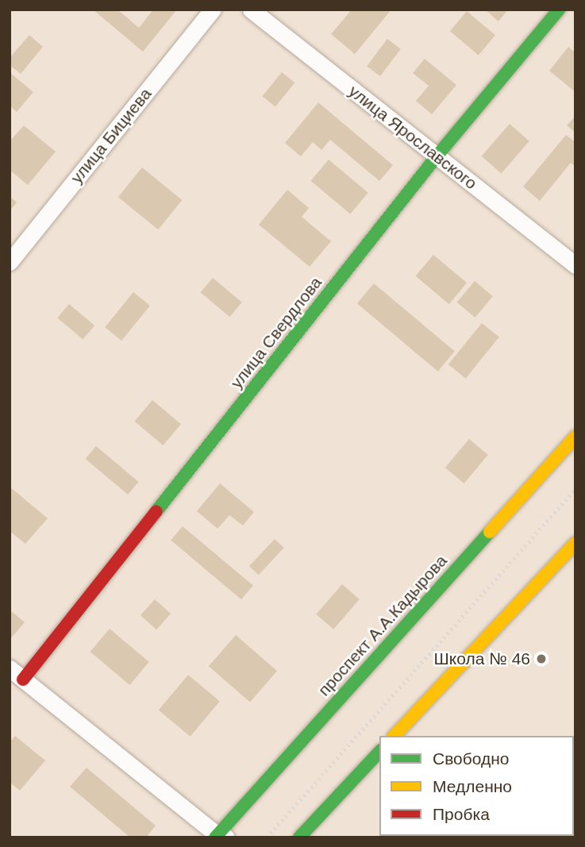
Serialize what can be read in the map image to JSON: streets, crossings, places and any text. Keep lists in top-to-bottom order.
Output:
{
  "streets": {
    "street": [
      "улица Бициева",
      "улица Ярославского",
      "улица Свердлова",
      "проспект А.А.Кадырова"
    ]
  },
  "crossings": [
    ["улица Ярославского", "улица Свердлова"]
  ],
  "places": ["Школа № 46"],
  "legend": ["Свободно", "Медленно", "Пробка"]
}
